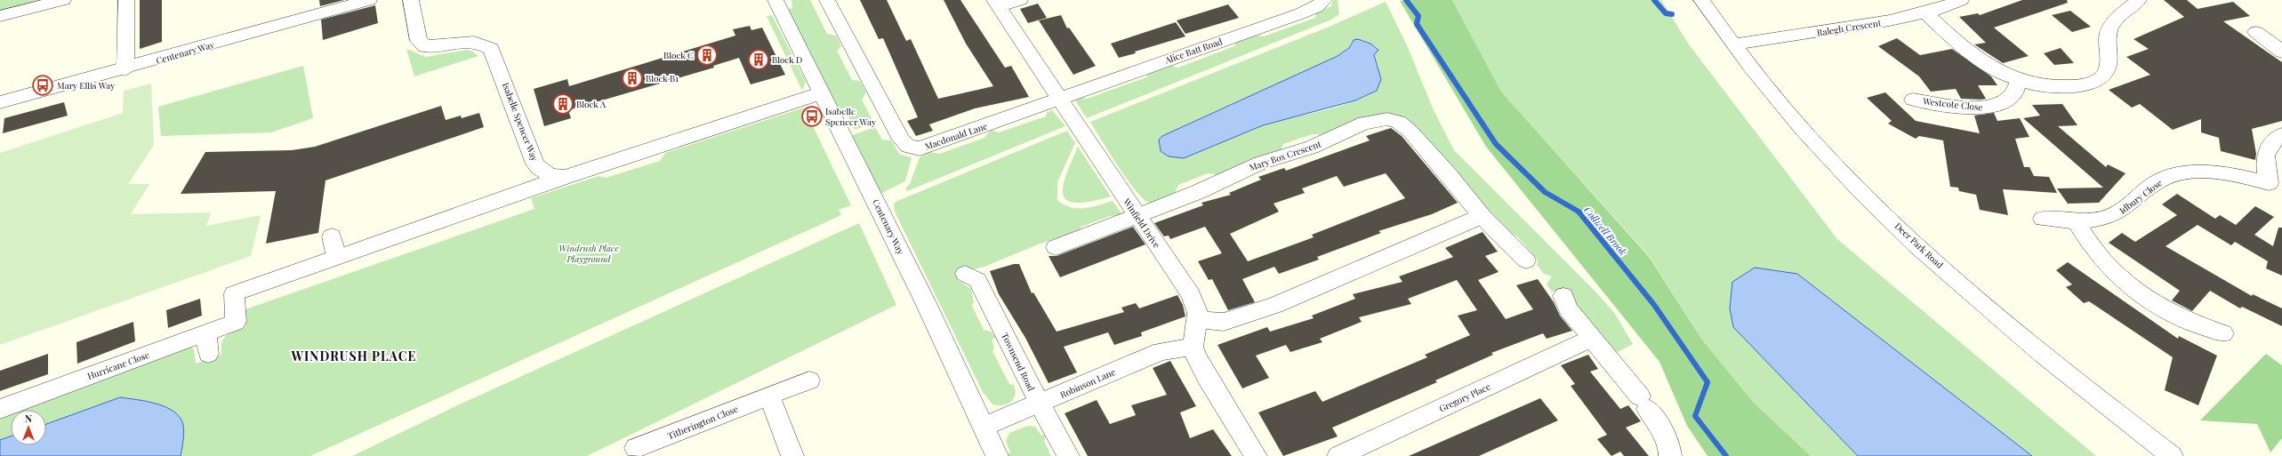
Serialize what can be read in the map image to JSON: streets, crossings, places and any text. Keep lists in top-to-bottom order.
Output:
{
  "streets": {
    "street": [
      "Ralegh Crescent",
      "Alice Batt Road",
      "Centenary Way",
      "Westcote Close",
      "Isabelle Spencer Way",
      "Macdonald Lane",
      "Mary Box Crescent",
      "Idbury Close",
      "Winfield Drive",
      "Deer Park Road",
      "Townsend Road",
      "Hurricane Close",
      "Robinson Lane",
      "Gregory Place",
      "Titherington Close"
    ]
  },
  "crossings": [
    ["Ralegh Crescent", "Deer Park Road"],
    ["Alice Batt Road", "Macdonald Lane"],
    ["Alice Batt Road", "Winfield Drive"],
    ["Centenary Way", "Isabelle Spencer Way"],
    ["Centenary Way", "Robinson Lane"],
    ["Macdonald Lane", "Winfield Drive"],
    ["Mary Box Crescent", "Winfield Drive"],
    ["Winfield Drive", "Robinson Lane"],
    ["Townsend Road", "Robinson Lane"]
  ],
  "districts": ["WINDRUSH PLACE"],
  "water": ["Collwell Brook"],
  "parks": ["Windrush Place Playground"],
  "places": {
    "building": [
      "Block C",
      "Block D",
      "Block B1",
      "Block A"
    ],
    "bus stop": ["Mary Ellis Way", "Isabelle Spencer Way"]
  },
  "north": "top"
}
